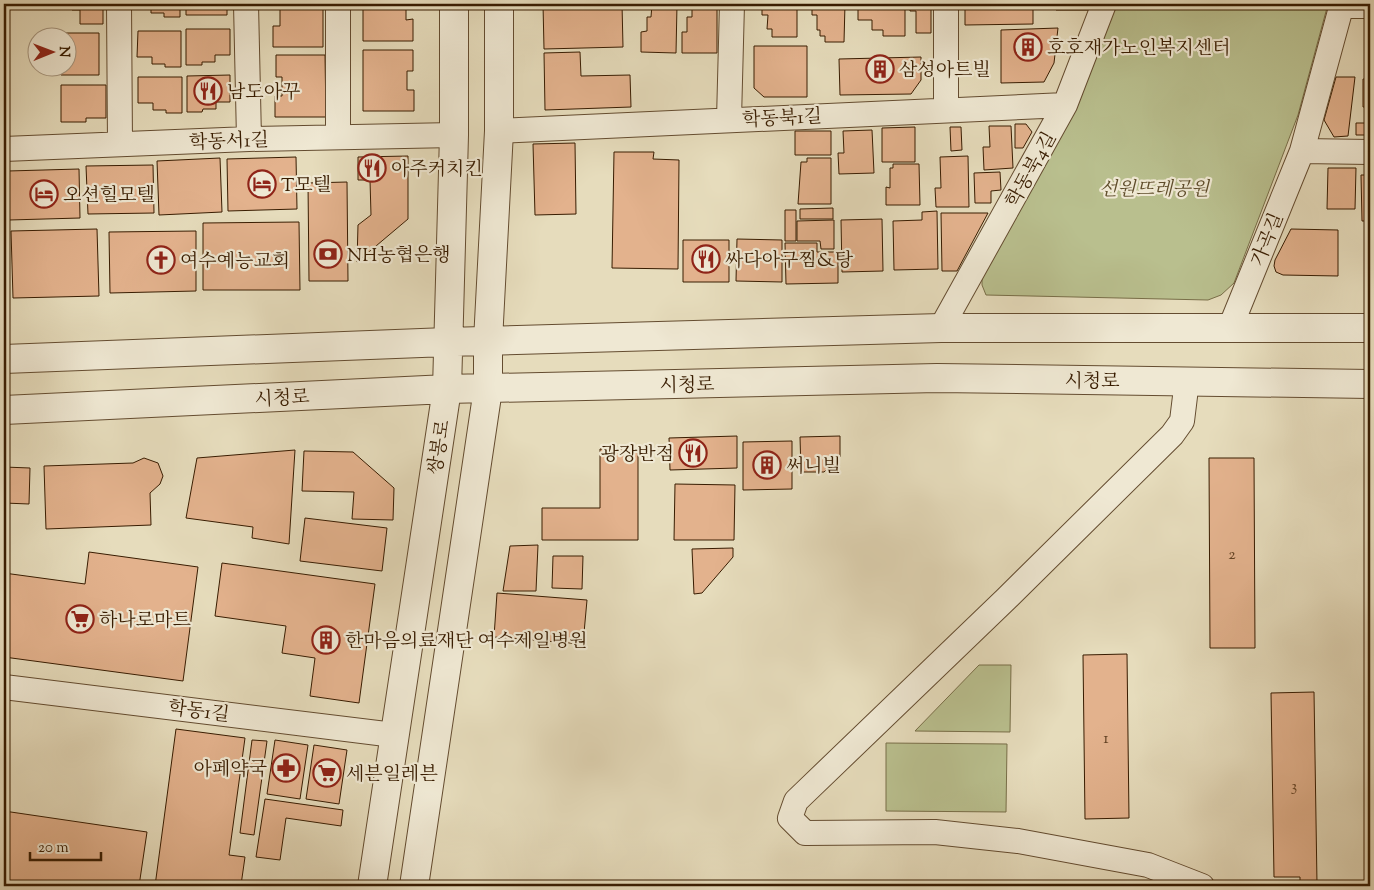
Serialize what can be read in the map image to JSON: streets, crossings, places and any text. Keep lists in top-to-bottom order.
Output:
{
  "streets": {
    "street": [
      "학동북1길",
      "학동서1길",
      "학동북4길",
      "가곡길",
      "시청로",
      "쌍봉로",
      "학동1길"
    ]
  },
  "crossings": [
    ["학동북1길", "학동북4길"],
    ["학동서1길", "쌍봉로"],
    ["시청로", "쌍봉로"],
    ["쌍봉로", "학동1길"]
  ],
  "parks": ["선원뜨레공원"],
  "places": {
    "building": [
      "호호재가노인복지센터",
      "삼성아트빌",
      "써니빌",
      "한마음의료재단 여수제일병원"
    ],
    "restaurant": [
      "남도아꾸",
      "아주커치킨",
      "싸다아구찜&탕",
      "광장반점"
    ],
    "hotel": ["T모텔", "오션힐모텔"],
    "bank": ["NH농협은행"],
    "church": ["여수예능교회"],
    "supermarket": ["하나로마트", "세븐일레븐"],
    "pharmacy": ["아페약국"]
  },
  "house_numbers": ["2", "1", "3"],
  "scale_bar": "20 m",
  "north": "right"
}
